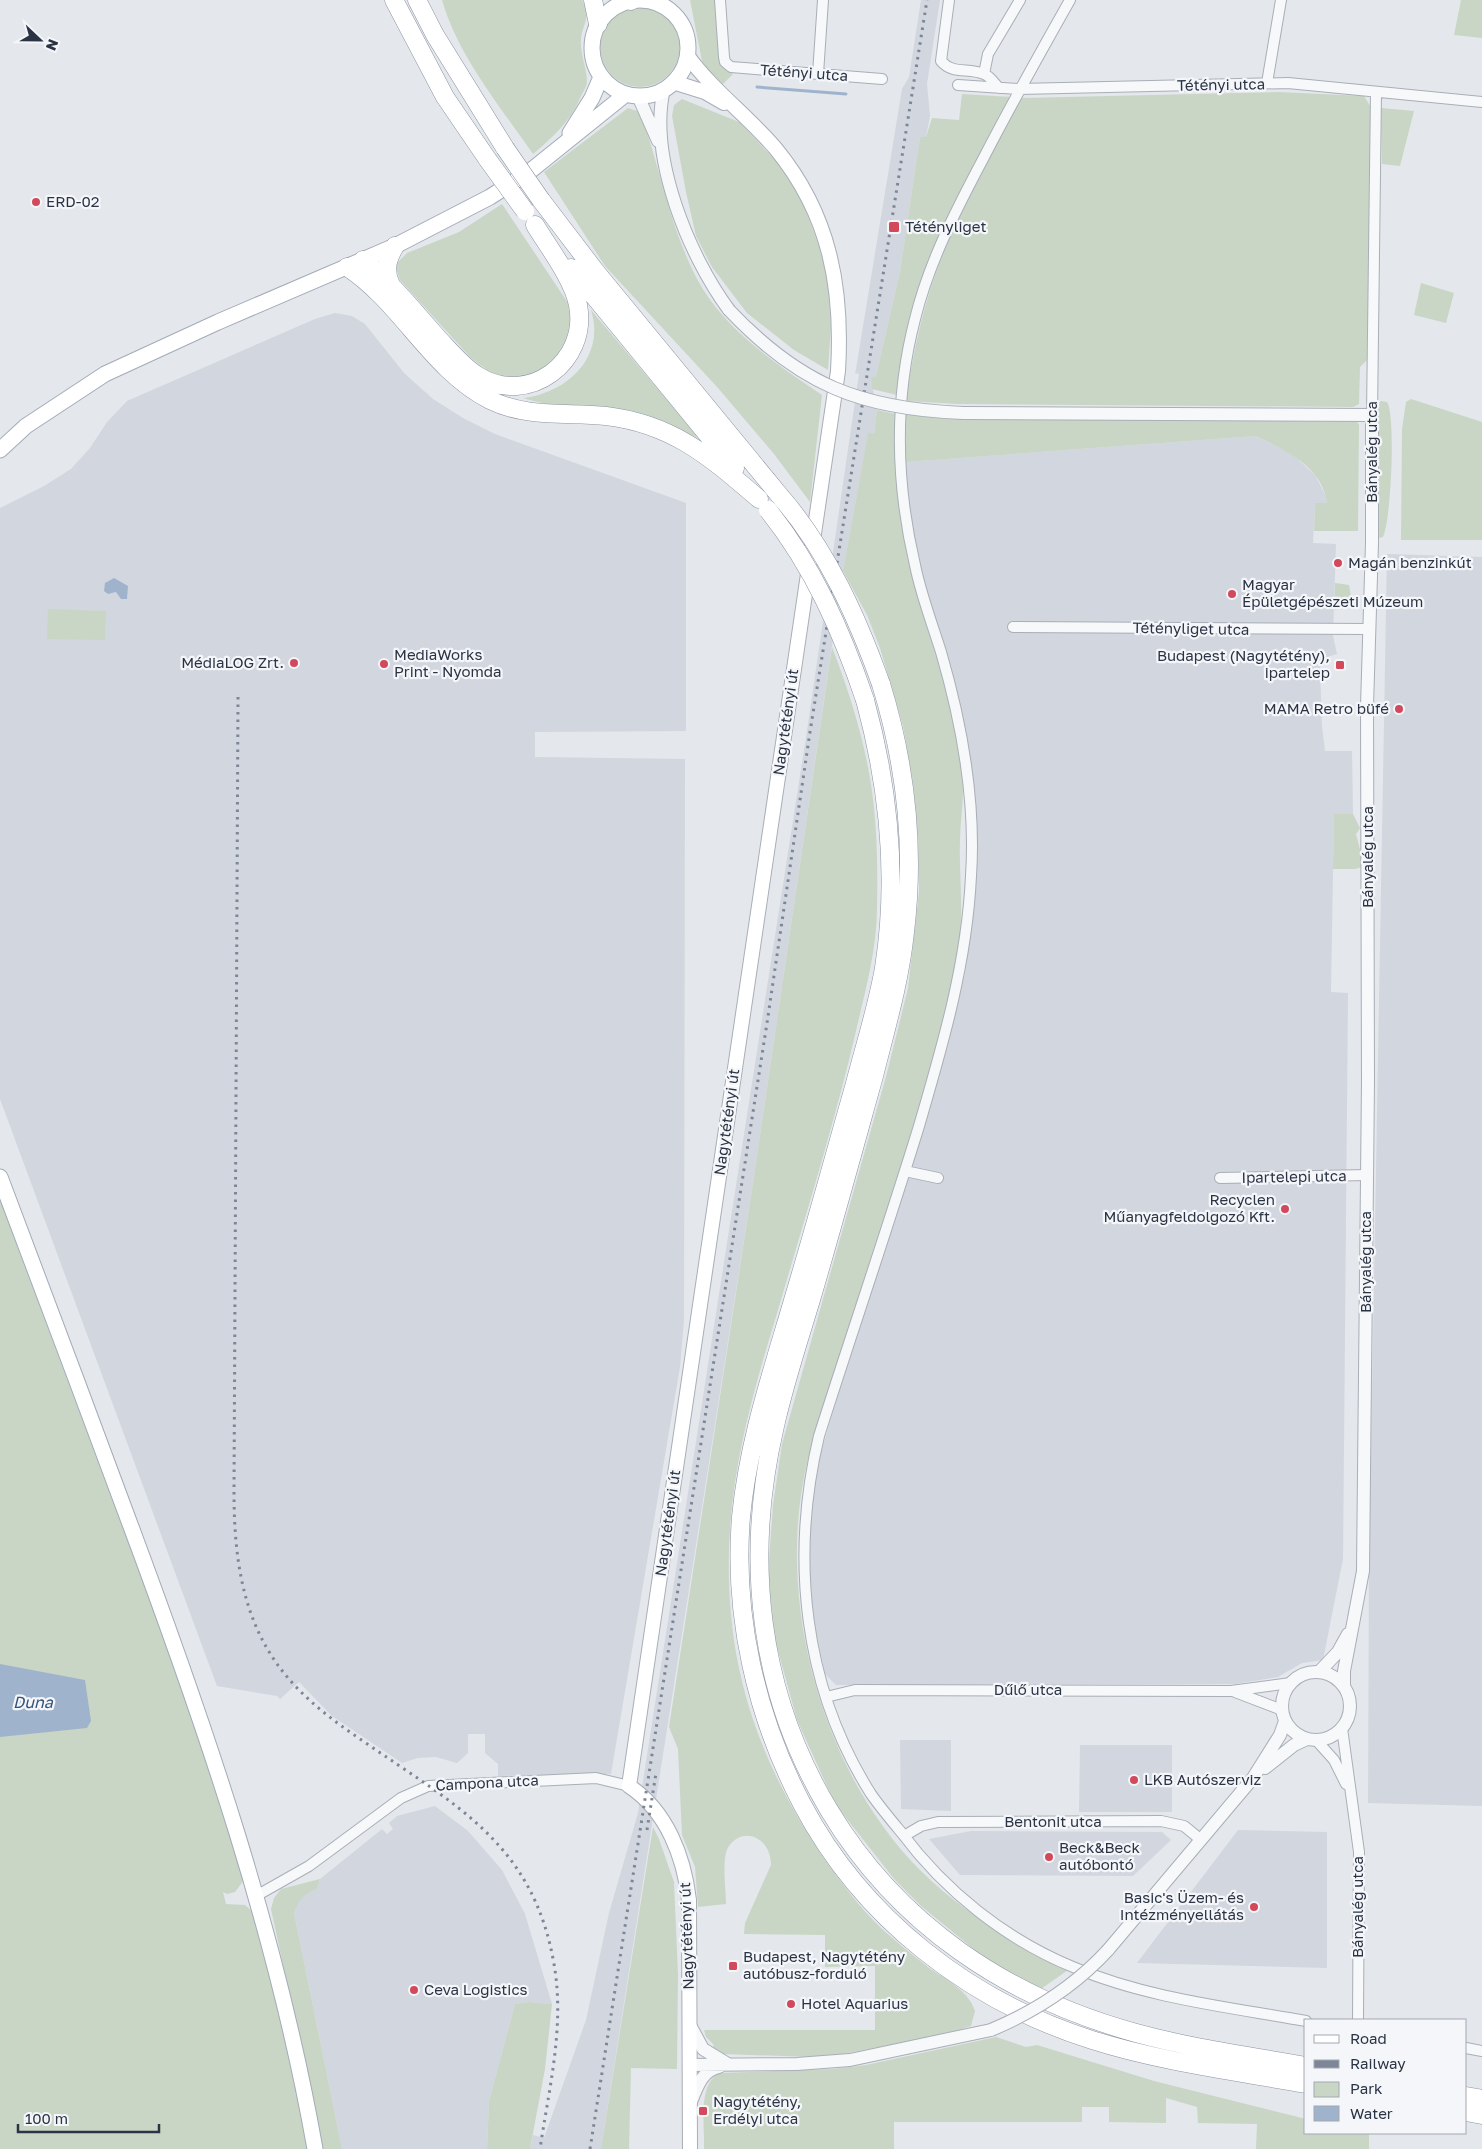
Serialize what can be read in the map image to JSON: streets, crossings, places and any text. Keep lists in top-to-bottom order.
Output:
{
  "streets": {
    "main road": ["Nagytétényi út"],
    "street": [
      "Tétényi utca",
      "Bányalég utca",
      "Tétényliget utca",
      "Ipartelepi utca",
      "Dűlő utca",
      "Campona utca",
      "Bentonit utca"
    ]
  },
  "crossings": [
    ["Tétényi utca", "Bányalég utca"],
    ["Bányalég utca", "Tétényliget utca"],
    ["Bányalég utca", "Ipartelepi utca"],
    ["Bányalég utca", "Dűlő utca"],
    ["Nagytétényi út", "Campona utca"]
  ],
  "water": ["Duna"],
  "places": {
    "other": [
      "ERD-02",
      "Magán benzinkút",
      "Magyar Épületgépészeti Múzeum",
      "MédiaLOG Zrt.",
      "MediaWorks Print - Nyomda",
      "MAMA Retro büfé",
      "Recyclen Műanyagfeldolgozó Kft.",
      "LKB Autószerviz",
      "Beck&Beck autóbontó",
      "Basic's Üzem- és Intézményellátás",
      "Ceva Logistics",
      "Hotel Aquarius"
    ],
    "transit": [
      "Tétényliget",
      "Budapest (Nagytétény), ipartelep",
      "Budapest, Nagytétény autóbusz-forduló",
      "Nagytétény, Erdélyi utca"
    ]
  },
  "legend": [
    "Road",
    "Railway",
    "Park",
    "Water"
  ],
  "scale_bar": "100 m",
  "north": "right"
}
